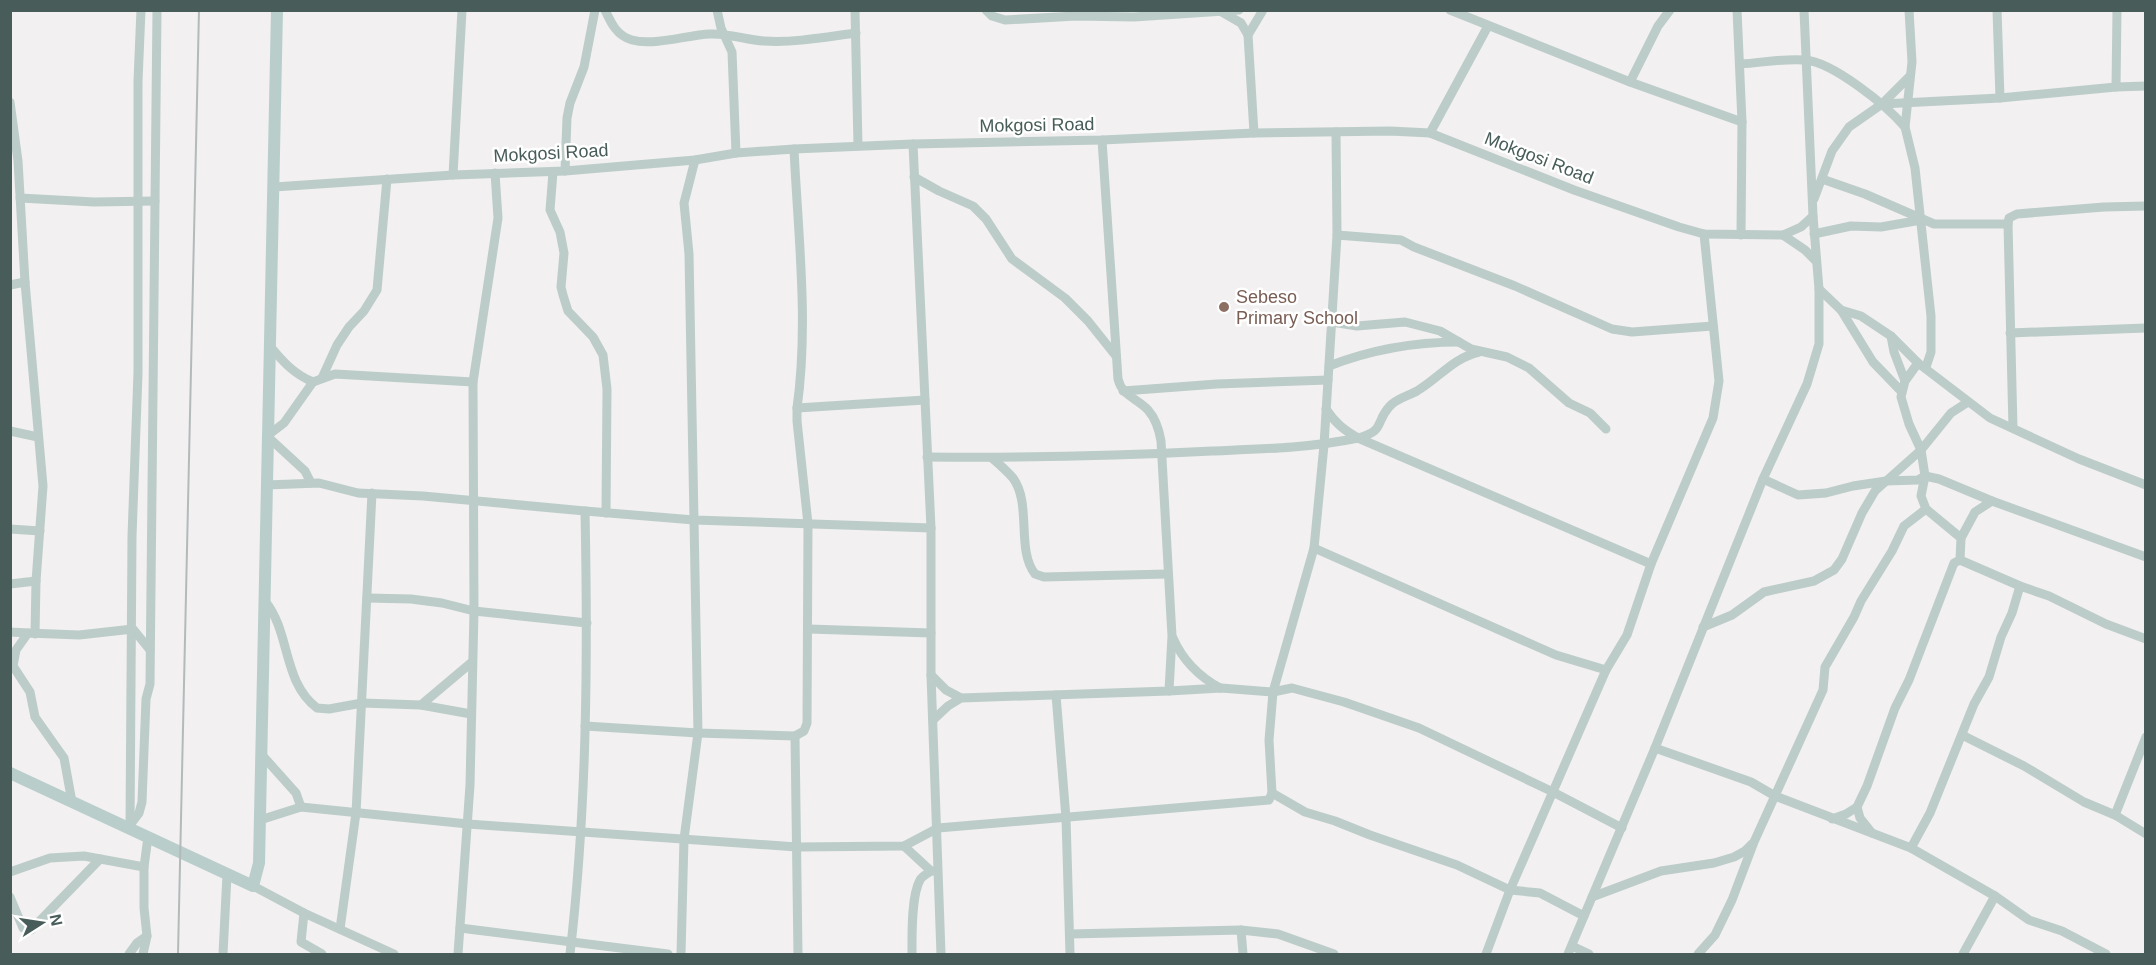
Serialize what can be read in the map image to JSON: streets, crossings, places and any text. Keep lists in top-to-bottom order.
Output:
{
  "streets": {
    "street": ["Mokgosi Road"]
  },
  "places": ["Sebeso Primary School"],
  "north": "right"
}
